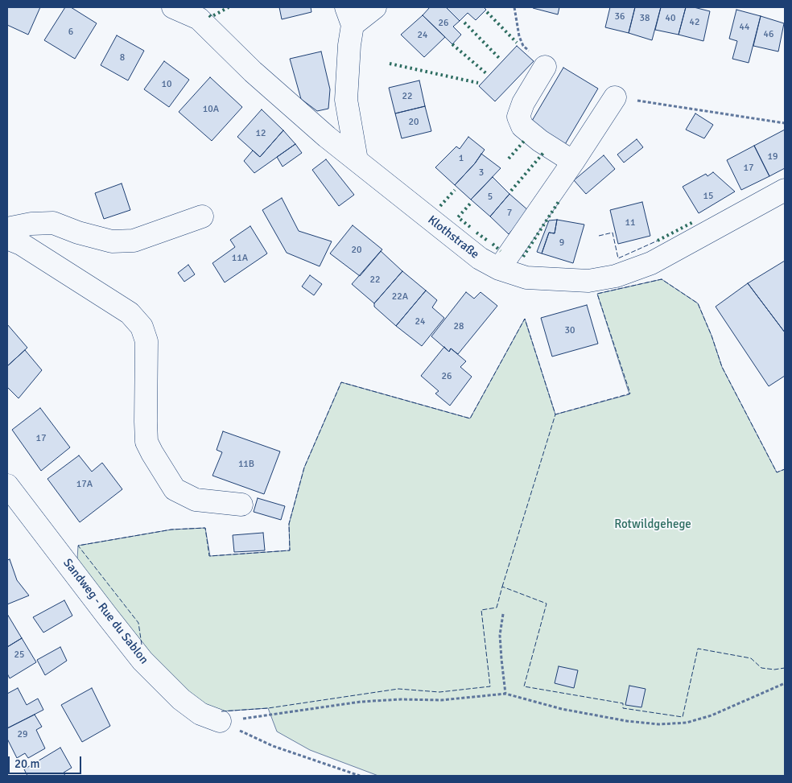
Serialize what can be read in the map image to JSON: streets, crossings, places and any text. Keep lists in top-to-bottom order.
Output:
{
  "streets": {
    "street": ["Klothstraße", "Sandweg - Rue du Sablon"]
  },
  "parks": ["Rotwildgehege"],
  "house_numbers": [
    "36",
    "38",
    "40",
    "42",
    "26",
    "44",
    "6",
    "46",
    "24",
    "8",
    "10",
    "22",
    "10A",
    "20",
    "12",
    "19",
    "1",
    "17",
    "3",
    "15",
    "5",
    "7",
    "11",
    "9",
    "20",
    "11A",
    "22",
    "22A",
    "24",
    "28",
    "30",
    "26",
    "17",
    "11B",
    "17A",
    "25",
    "29"
  ],
  "scale_bar": "20 m"
}
